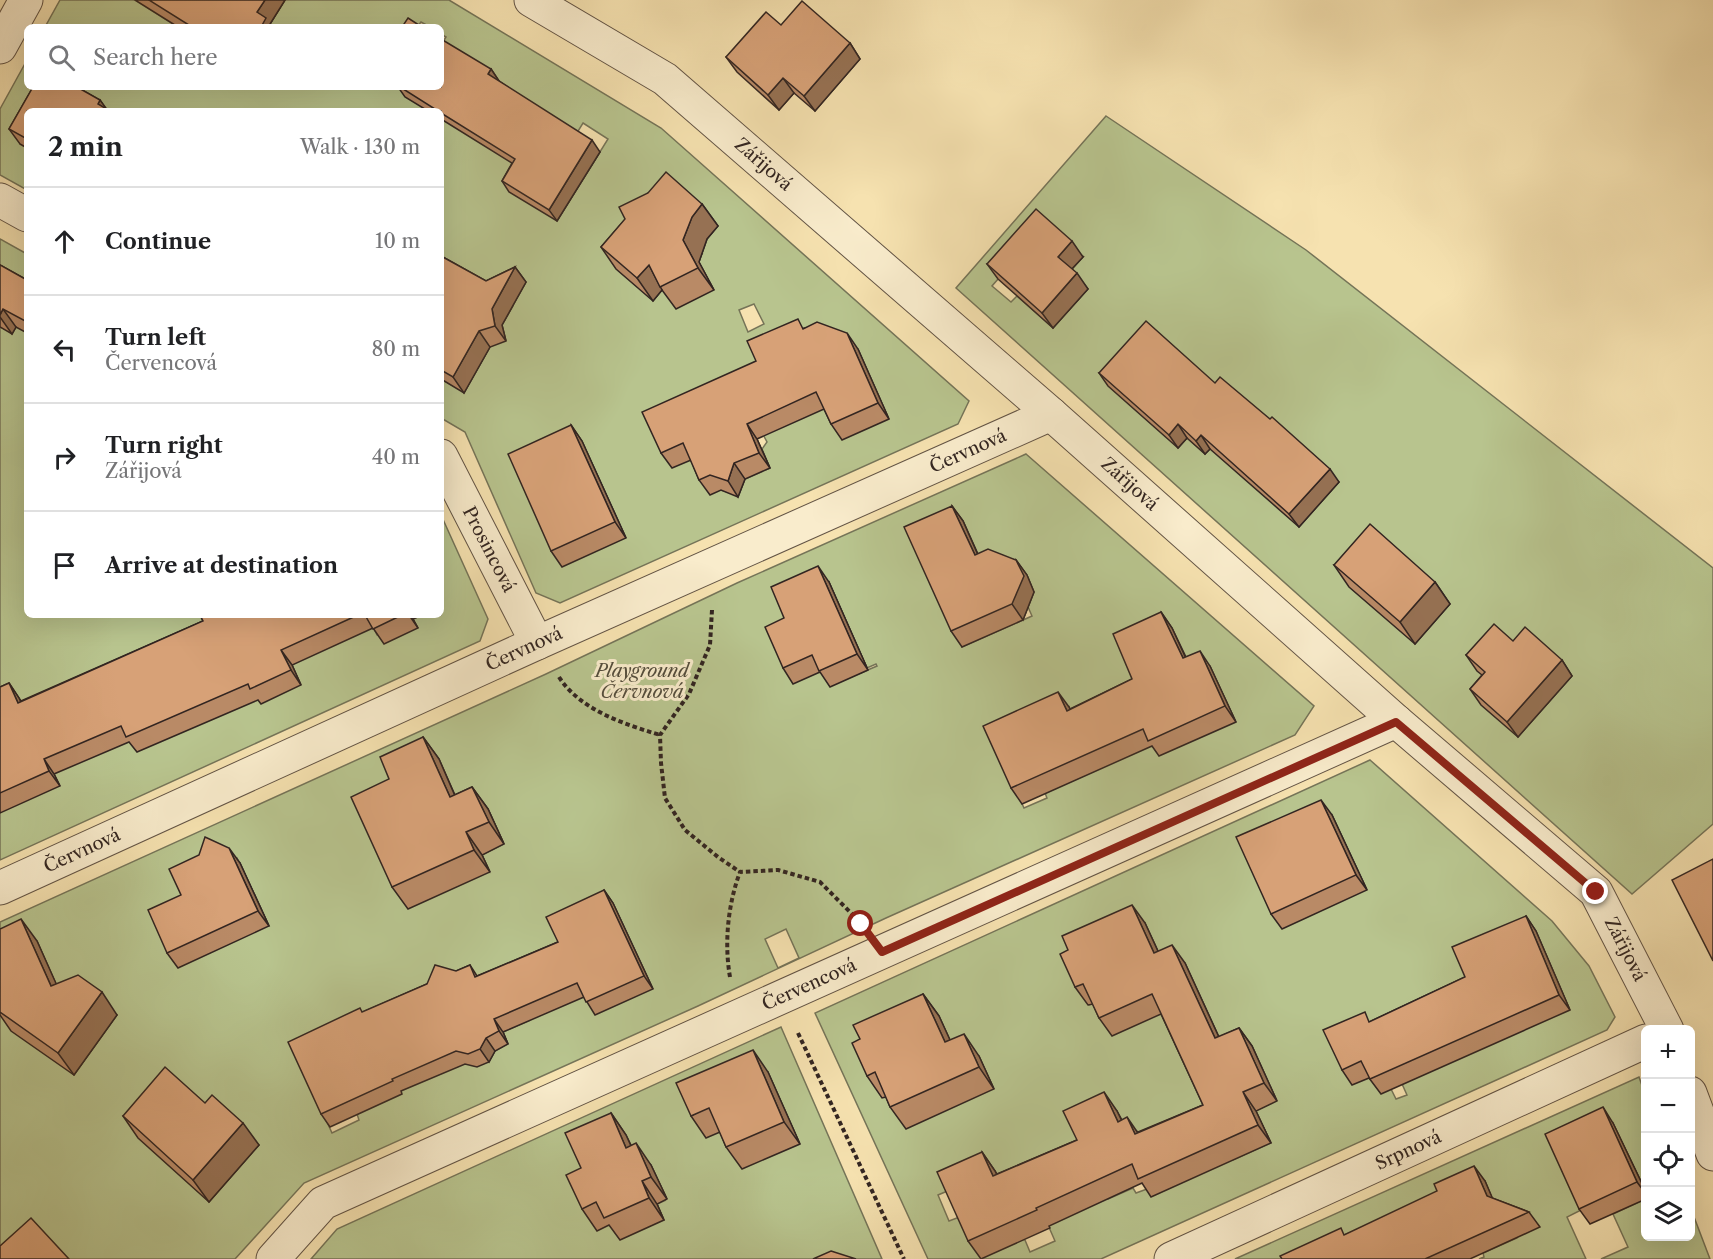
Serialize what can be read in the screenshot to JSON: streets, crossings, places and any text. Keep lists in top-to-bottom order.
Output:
{
  "streets": {
    "street": [
      "Zářijová",
      "Červnová",
      "Prosincová",
      "Červencová",
      "Srpnová"
    ]
  },
  "crossings": [
    ["Zářijová", "Červnová"],
    ["Zářijová", "Červencová"],
    ["Červnová", "Prosincová"]
  ],
  "parks": ["Playground Červnová"],
  "page": {
    "search": "Search here",
    "heading": ["2 min", "Walk · 130 m"],
    "list": [
      ["Continue", "10 m"],
      ["Turn left", "Červencová", "80 m"],
      ["Turn right", "Zářijová", "40 m"],
      "Arrive at destination"
    ],
    "map_buttons": ["+", "−"]
  }
}
